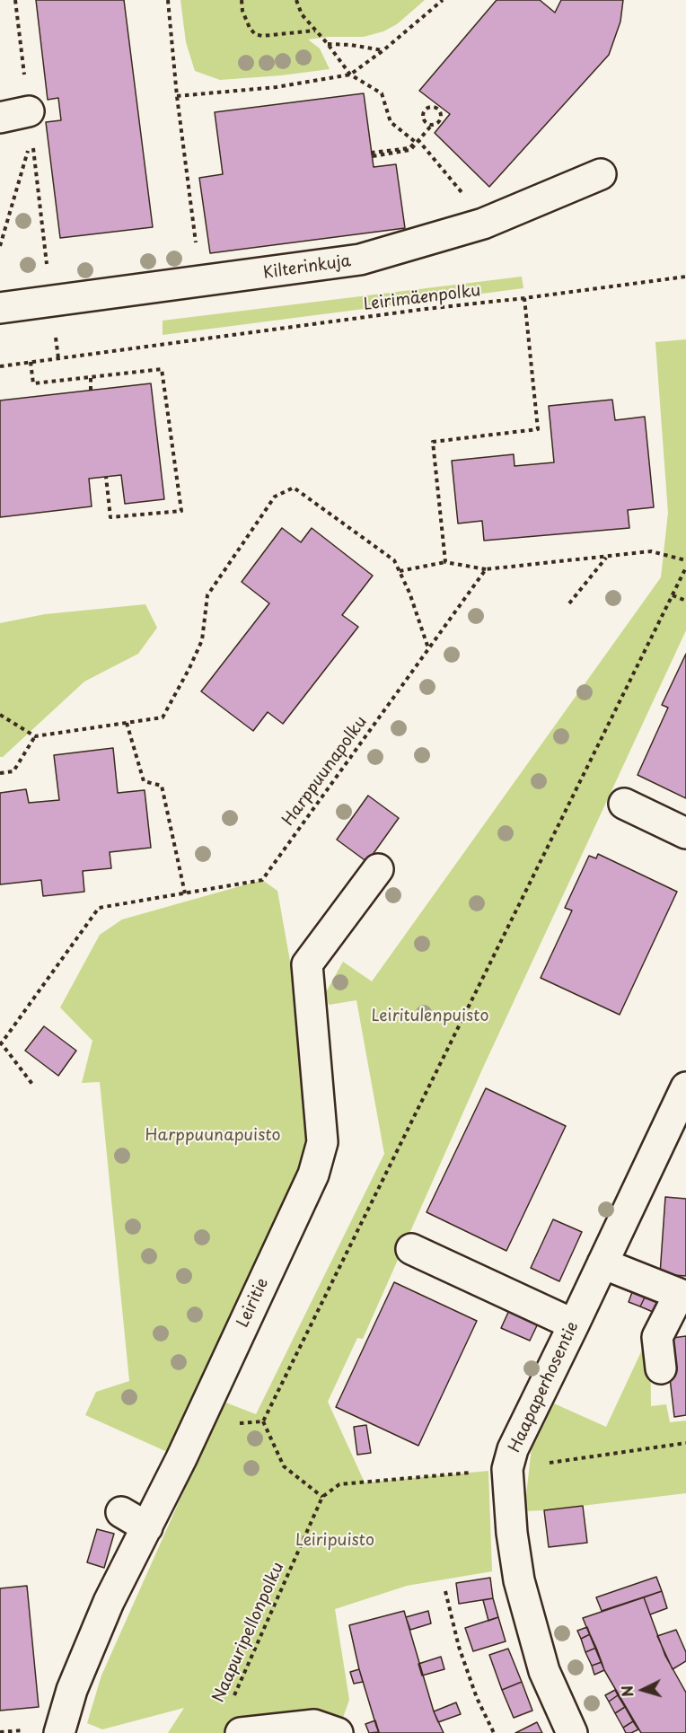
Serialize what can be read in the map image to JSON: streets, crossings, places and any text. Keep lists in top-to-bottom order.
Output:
{
  "streets": {
    "street": ["Kilterinkuja", "Leiritie", "Haapaperhosentie"],
    "path": ["Leirimäenpolku", "Harppuunapolku", "Naapuripellonpolku"]
  },
  "parks": ["Leiritulenpuisto", "Harppuunapuisto", "Leiripuisto"],
  "north": "left"
}
